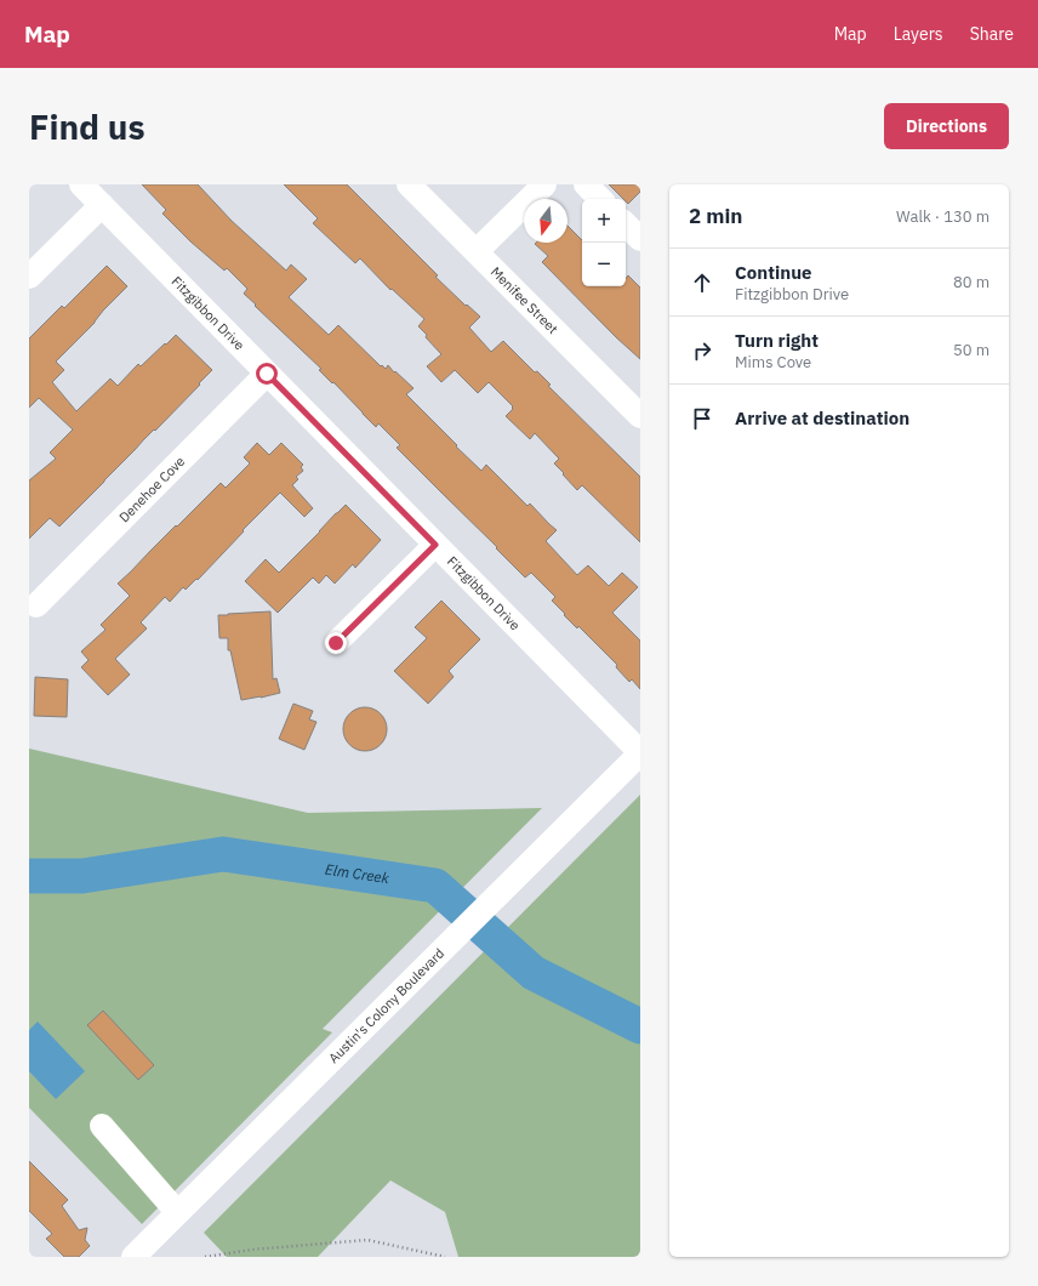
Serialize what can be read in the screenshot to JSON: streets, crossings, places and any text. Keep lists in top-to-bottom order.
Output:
{
  "streets": {
    "street": [
      "Menifee Street",
      "Fitzgibbon Drive",
      "Denehoe Cove",
      "Austin's Colony Boulevard"
    ]
  },
  "crossings": [
    ["Fitzgibbon Drive", "Denehoe Cove"],
    ["Fitzgibbon Drive", "Austin's Colony Boulevard"]
  ],
  "water": ["Elm Creek"],
  "north": "bottom",
  "page": {
    "header": "Map",
    "nav": ["Map", "Layers", "Share"],
    "buttons": "Directions",
    "title": "Find us",
    "heading": ["2 min", "Walk · 130 m"],
    "map_buttons": ["+", "−"],
    "list": [
      ["Continue", "Fitzgibbon Drive", "80 m"],
      ["Turn right", "Mims Cove", "50 m"],
      "Arrive at destination"
    ]
  }
}
